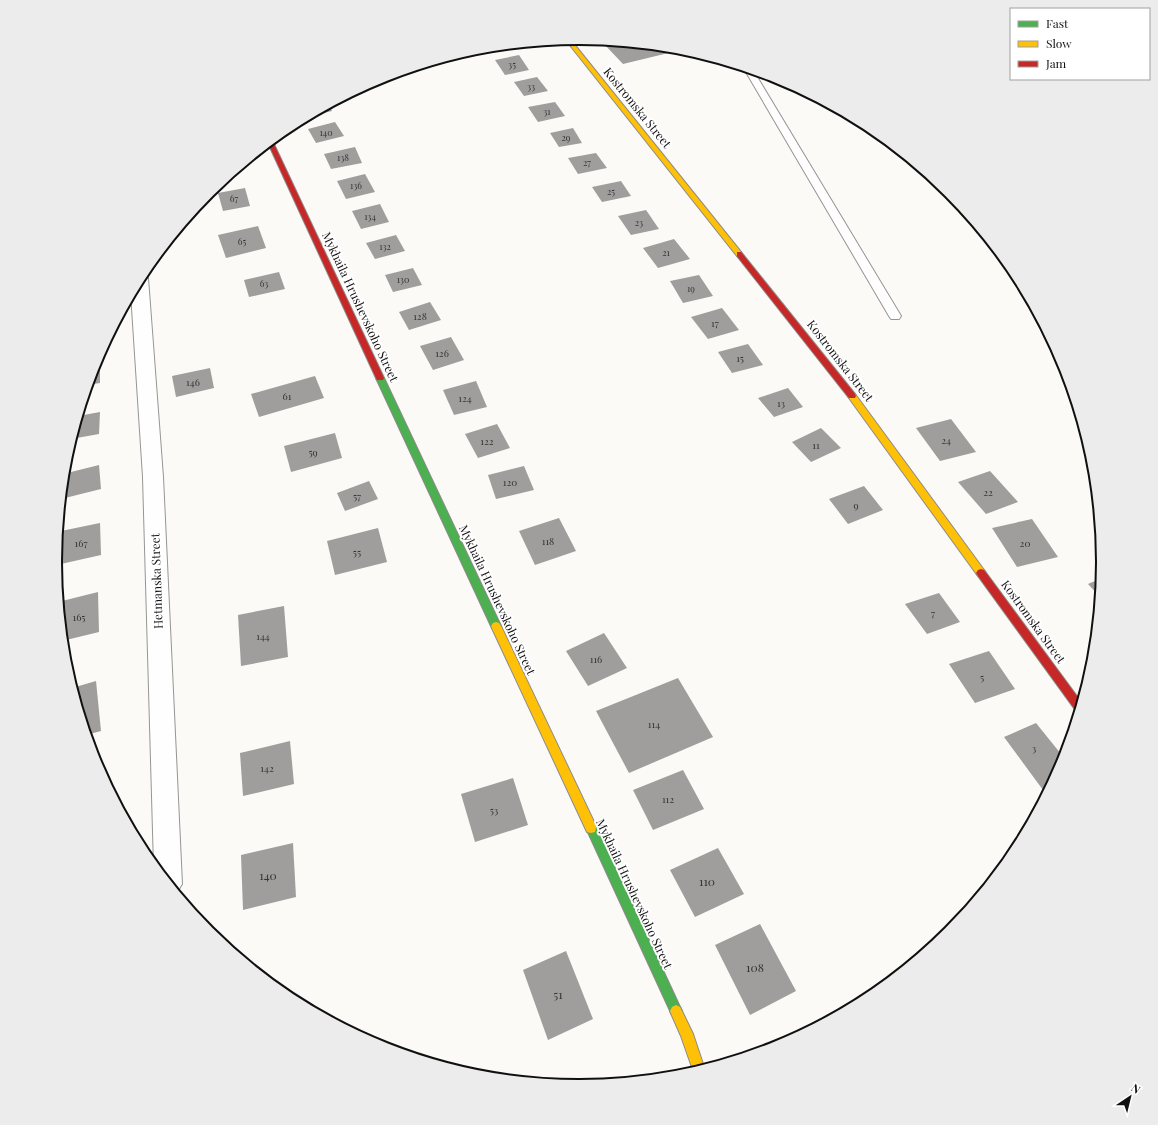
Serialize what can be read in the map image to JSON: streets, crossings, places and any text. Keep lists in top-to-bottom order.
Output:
{
  "streets": {
    "street": ["Kostromska Street", "Mykhaila Hrushevskoho Street", "Hetmanska Street"]
  },
  "house_numbers": [
    "35",
    "33",
    "31",
    "140",
    "29",
    "138",
    "27",
    "136",
    "25",
    "67",
    "134",
    "23",
    "65",
    "132",
    "21",
    "130",
    "63",
    "19",
    "128",
    "17",
    "126",
    "15",
    "146",
    "61",
    "124",
    "13",
    "24",
    "122",
    "11",
    "59",
    "120",
    "22",
    "57",
    "9",
    "118",
    "167",
    "20",
    "55",
    "7",
    "165",
    "144",
    "116",
    "5",
    "114",
    "3",
    "142",
    "112",
    "53",
    "140",
    "110",
    "108",
    "51"
  ],
  "legend": ["Fast", "Slow", "Jam"],
  "north": "top right"
}
